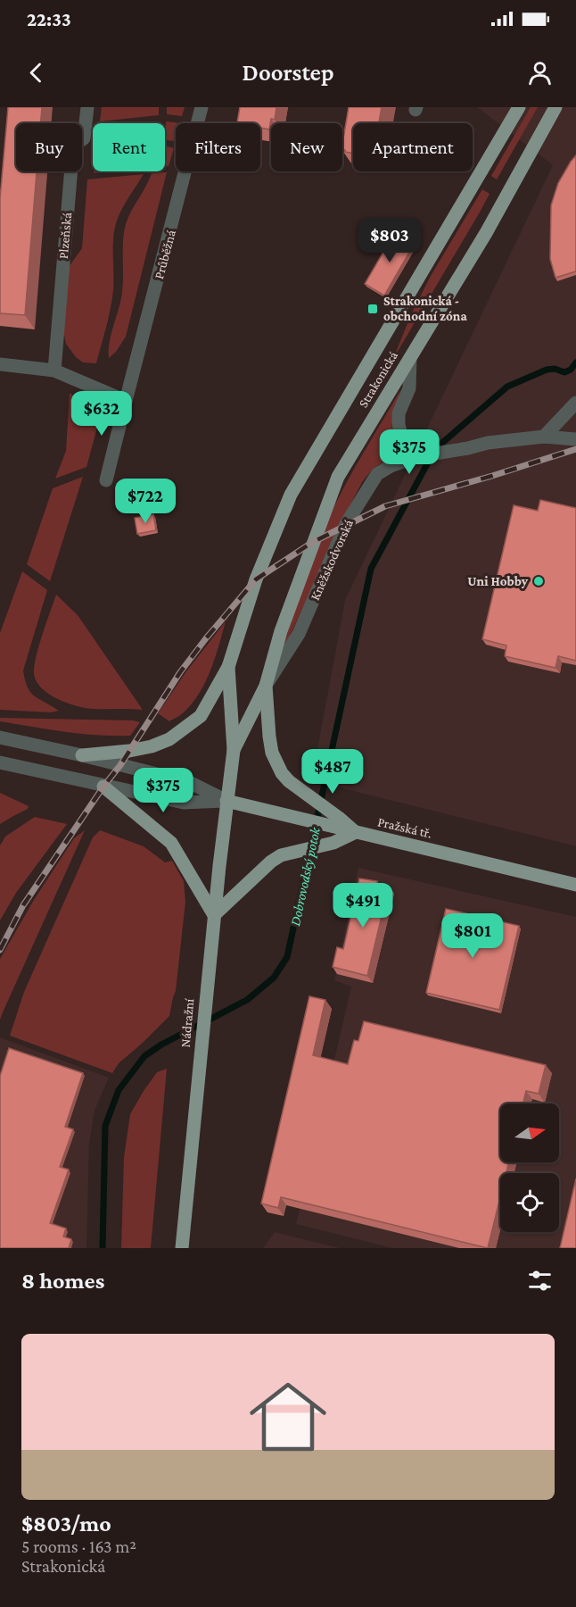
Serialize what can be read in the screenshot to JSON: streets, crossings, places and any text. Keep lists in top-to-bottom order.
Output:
{
  "streets": {
    "main road": ["Strakonická", "Pražská tř.", "Nádražní"],
    "street": ["Plzeňská", "Průběžná", "Kněžskodvorská"]
  },
  "crossings": [
    ["Strakonická", "Kněžskodvorská"],
    ["Pražská tř.", "Nádražní"]
  ],
  "water": ["Dobrovodský potok"],
  "places": {
    "transit": ["Strakonická - obchodní zóna"],
    "other": ["Uni Hobby"]
  },
  "north": "right",
  "page": {
    "status": "22:33",
    "header": "Doorstep",
    "chip": [
      "Buy",
      "Rent",
      "Filters",
      "New",
      "Apartment"
    ],
    "price": [
      "$803",
      "$632",
      "$375",
      "$722",
      "$487",
      "$375",
      "$491",
      "$801"
    ],
    "heading": "8 homes",
    "list": [
      {
        "name": "$803/mo",
        "note": "5 rooms · 163 m² · Strakonická"
      }
    ]
  }
}
